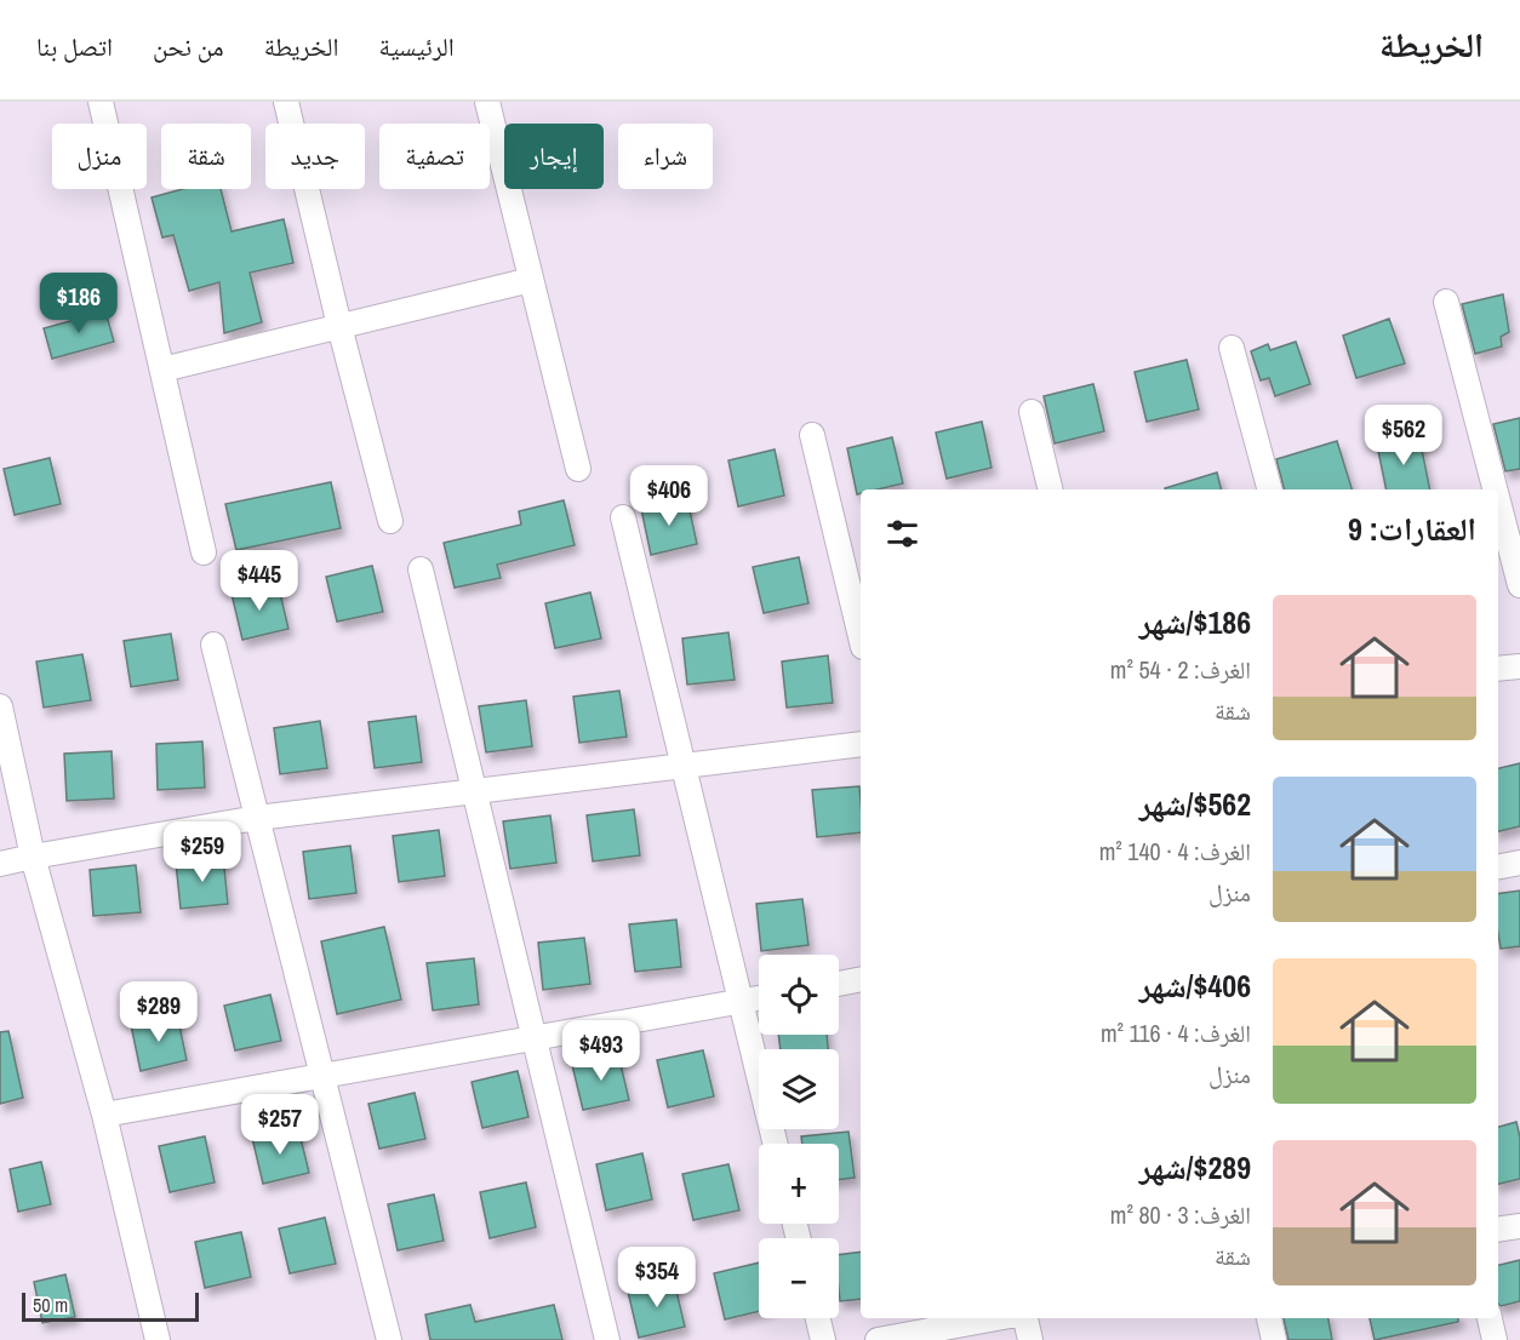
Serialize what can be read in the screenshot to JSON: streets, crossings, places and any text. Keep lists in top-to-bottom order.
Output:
{
  "scale_bar": "50 m",
  "page": {
    "header": "الخريطة",
    "nav": [
      "الرئيسية",
      "الخريطة",
      "من نحن",
      "اتصل بنا"
    ],
    "chip": [
      "شراء",
      "إيجار",
      "تصفية",
      "جديد",
      "شقة",
      "منزل"
    ],
    "price": [
      "$186",
      "$562",
      "$406",
      "$445",
      "$259",
      "$289",
      "$493",
      "$257",
      "$354"
    ],
    "heading": "العقارات: 9",
    "list": [
      {
        "name": "$186/شهر",
        "note": "الغرف: 2 · 54 m² · شقة"
      },
      {
        "name": "$562/شهر",
        "note": "الغرف: 4 · 140 m² · منزل"
      },
      {
        "name": "$406/شهر",
        "note": "الغرف: 4 · 116 m² · منزل"
      },
      {
        "name": "$289/شهر",
        "note": "الغرف: 3 · 80 m² · شقة"
      }
    ],
    "map_buttons": ["+", "−"],
    "scale": "50 m"
  }
}
